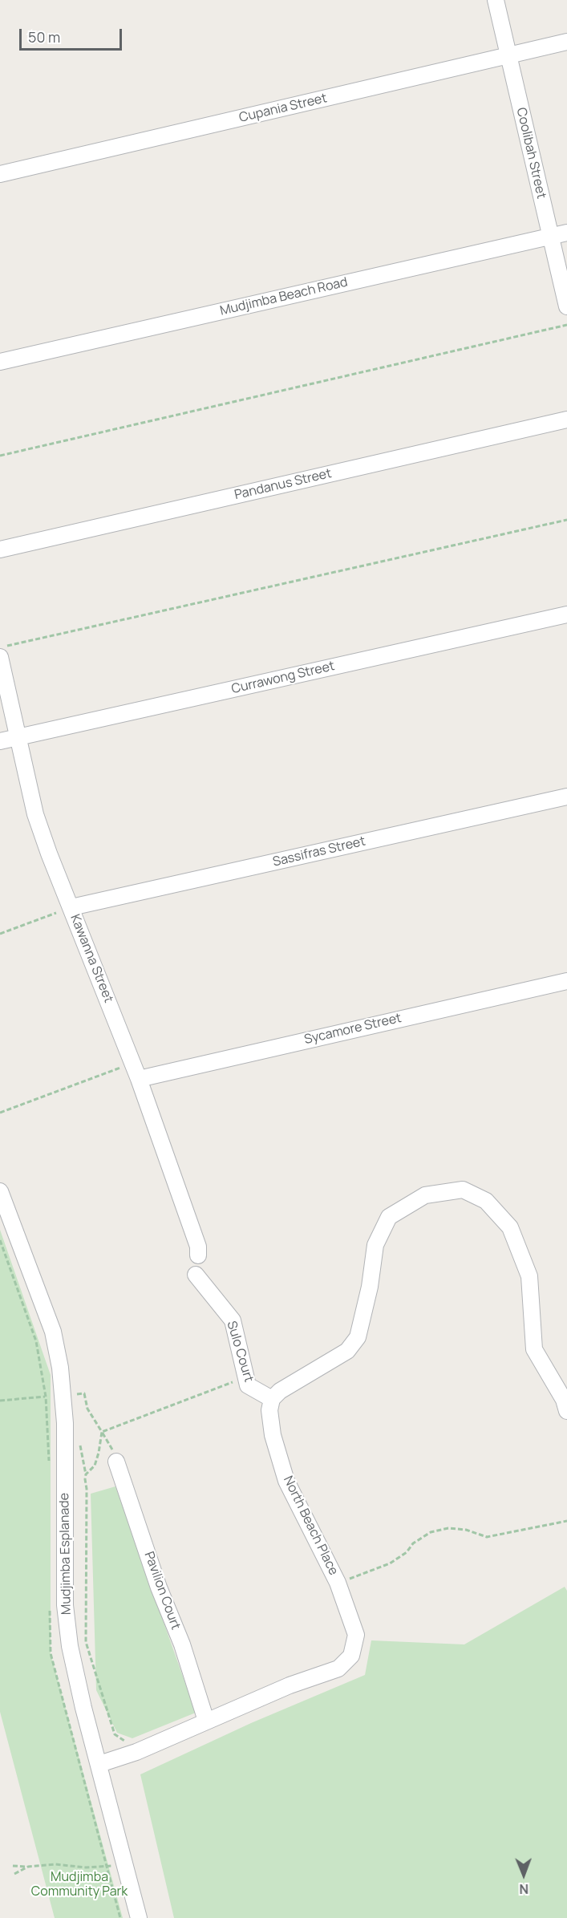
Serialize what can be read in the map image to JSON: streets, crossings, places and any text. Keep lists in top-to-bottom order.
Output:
{
  "streets": {
    "street": [
      "Cupania Street",
      "Coolibah Street",
      "Mudjimba Beach Road",
      "Pandanus Street",
      "Currawong Street",
      "Sassifras Street",
      "Kawanna Street",
      "Sycamore Street",
      "Sulo Court",
      "North Beach Place",
      "Mudjimba Esplanade",
      "Pavilion Court"
    ]
  },
  "crossings": [
    ["Cupania Street", "Coolibah Street"],
    ["Coolibah Street", "Mudjimba Beach Road"],
    ["Currawong Street", "Kawanna Street"],
    ["Sassifras Street", "Kawanna Street"],
    ["Kawanna Street", "Sycamore Street"],
    ["Sulo Court", "North Beach Place"],
    ["North Beach Place", "Mudjimba Esplanade"],
    ["North Beach Place", "Pavilion Court"]
  ],
  "parks": ["Mudjimba Community Park"],
  "scale_bar": "50 m",
  "north": "bottom"
}
